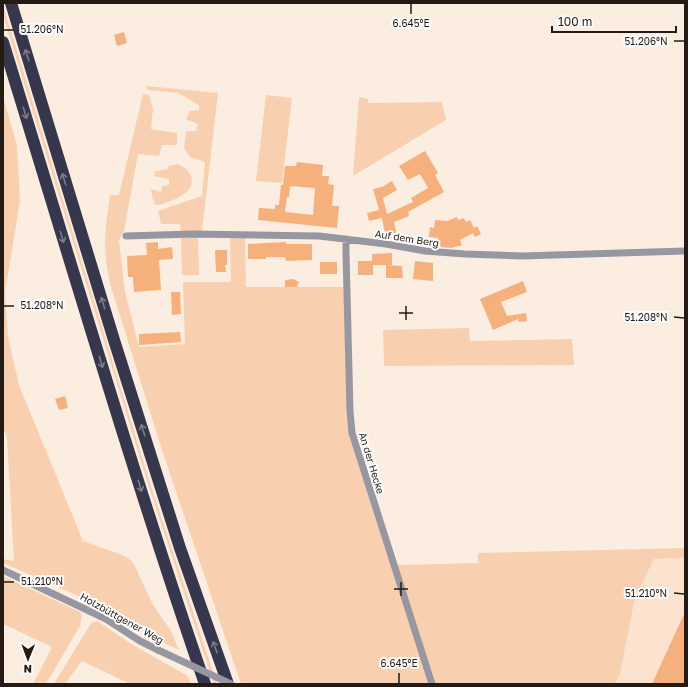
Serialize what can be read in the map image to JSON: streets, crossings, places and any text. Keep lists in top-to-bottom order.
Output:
{
  "streets": {
    "street": ["Auf dem Berg", "An der Hecke", "Holzbüttgener Weg"]
  },
  "crossings": [
    ["Auf dem Berg", "An der Hecke"]
  ],
  "scale_bar": "100 m",
  "north": "bottom",
  "coordinates": [
    "6.645°E",
    "51.206°N",
    "51.208°N",
    "51.210°N"
  ]
}
